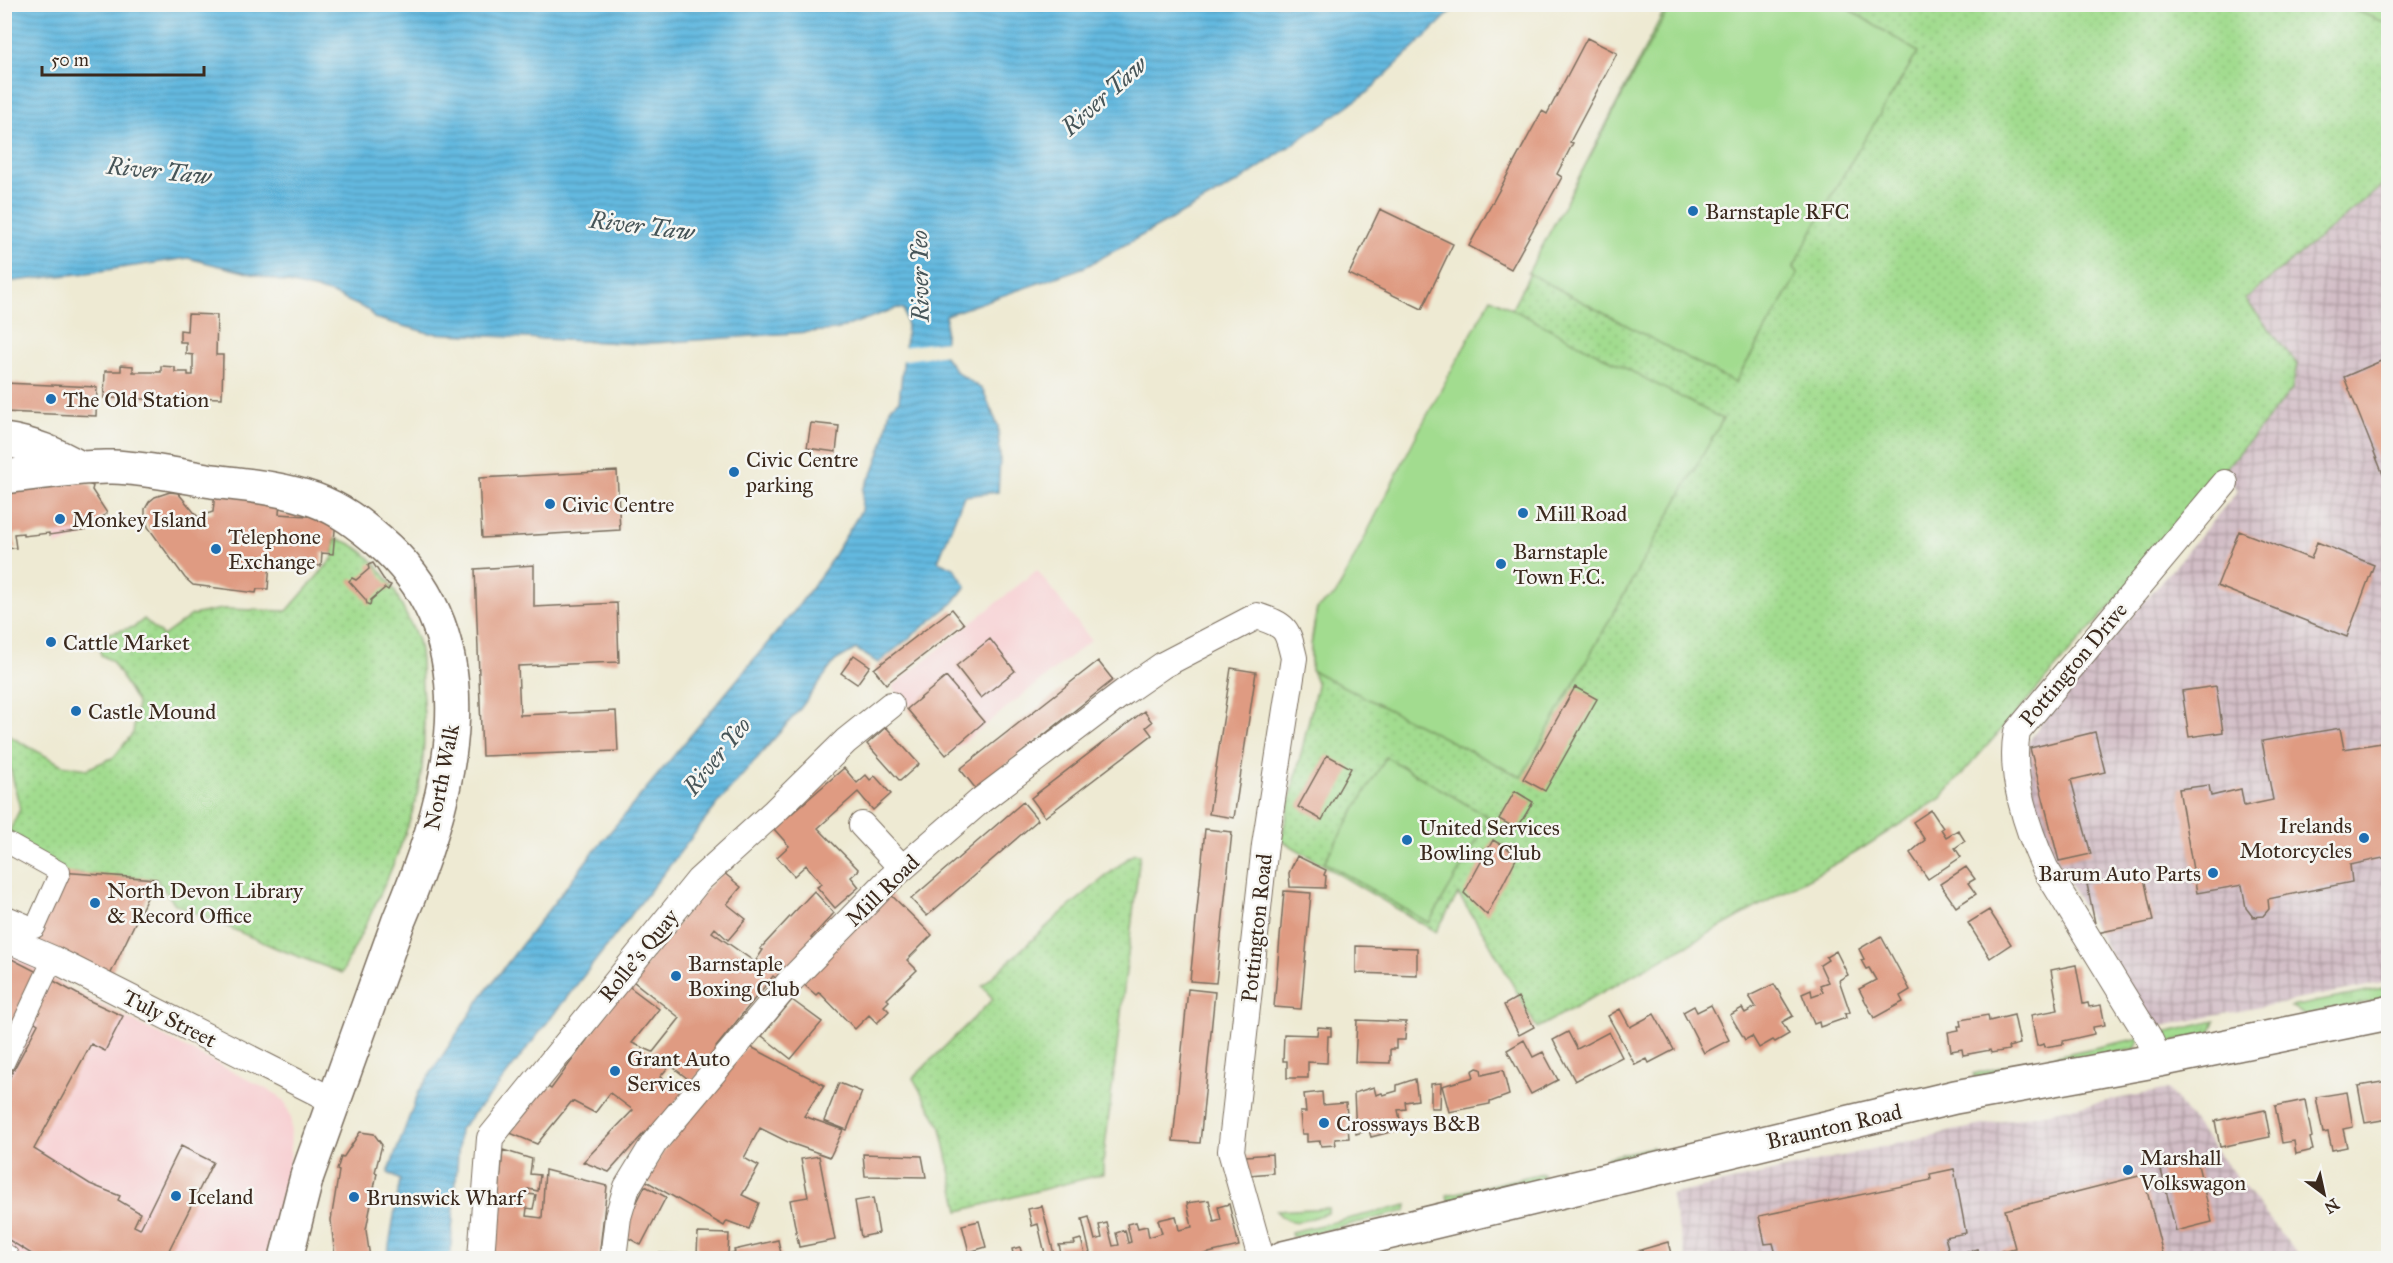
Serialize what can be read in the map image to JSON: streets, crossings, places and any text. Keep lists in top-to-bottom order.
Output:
{
  "streets": {
    "street": [
      "Pottington Drive",
      "North Walk",
      "Mill Road",
      "Pottington Road",
      "Rolle's Quay",
      "Tuly Street",
      "Braunton Road"
    ]
  },
  "crossings": [
    ["Pottington Drive", "Braunton Road"],
    ["North Walk", "Tuly Street"],
    ["Mill Road", "Pottington Road"]
  ],
  "water": ["River Taw", "River Yeo"],
  "places": [
    "Barnstaple RFC",
    "The Old Station",
    "Civic Centre parking",
    "Civic Centre",
    "Mill Road",
    "Monkey Island",
    "Telephone Exchange",
    "Barnstaple Town F.C.",
    "Cattle Market",
    "Castle Mound",
    "Irelands Motorcycles",
    "United Services Bowling Club",
    "Barum Auto Parts",
    "North Devon Library & Record Office",
    "Barnstaple Boxing Club",
    "Grant Auto Services",
    "Crossways B&B",
    "Marshall Volkswagon",
    "Iceland",
    "Brunswick Wharf"
  ],
  "scale_bar": "50 m",
  "north": "bottom right"
}
